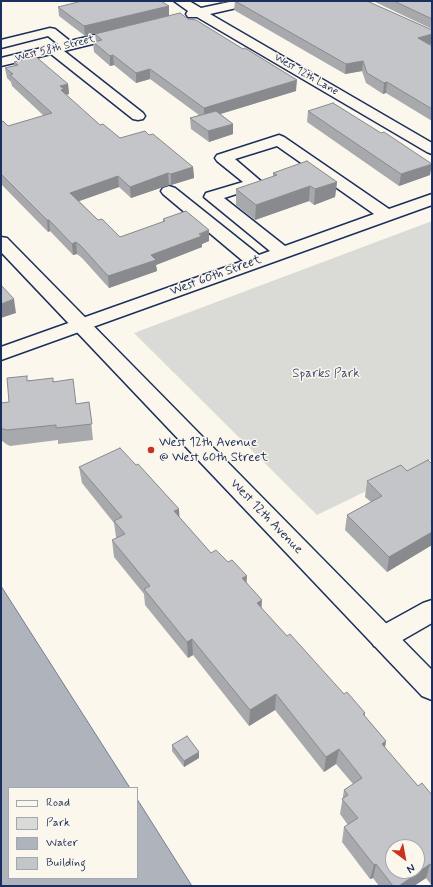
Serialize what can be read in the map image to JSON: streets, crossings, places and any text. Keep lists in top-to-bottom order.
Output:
{
  "streets": {
    "street": [
      "West 58th Street",
      "West 12th Lane",
      "West 60th Street",
      "West 12th Avenue"
    ]
  },
  "crossings": [
    ["West 60th Street", "West 12th Avenue"]
  ],
  "parks": ["Sparks Park"],
  "places": ["West 12th Avenue @ West 60th Street"],
  "legend": [
    "Road",
    "Park",
    "Water",
    "Building"
  ],
  "north": "bottom right"
}
